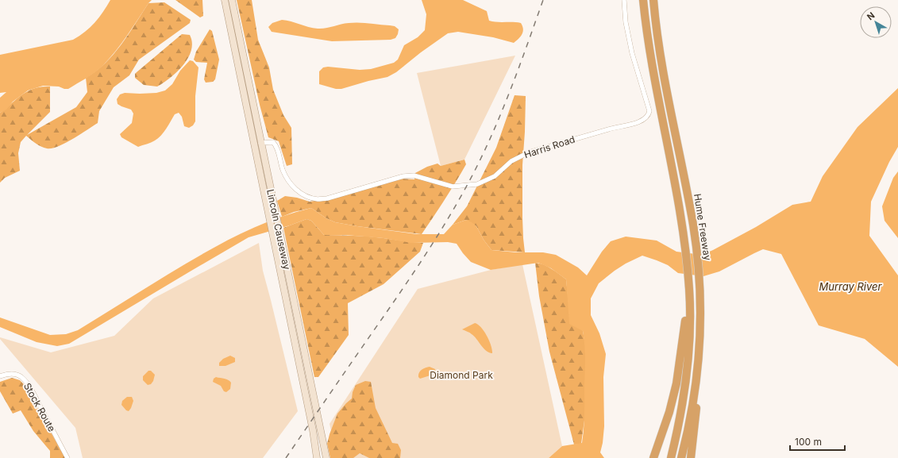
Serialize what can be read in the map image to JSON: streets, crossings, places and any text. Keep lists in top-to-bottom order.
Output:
{
  "streets": {
    "highway": ["Hume Freeway"],
    "main road": ["Lincoln Causeway"],
    "street": ["Harris Road", "Stock Route"]
  },
  "crossings": [
    ["Harris Road", "Lincoln Causeway"]
  ],
  "water": ["Murray River"],
  "parks": ["Diamond Park"],
  "scale_bar": "100 m",
  "north": "top left"
}
